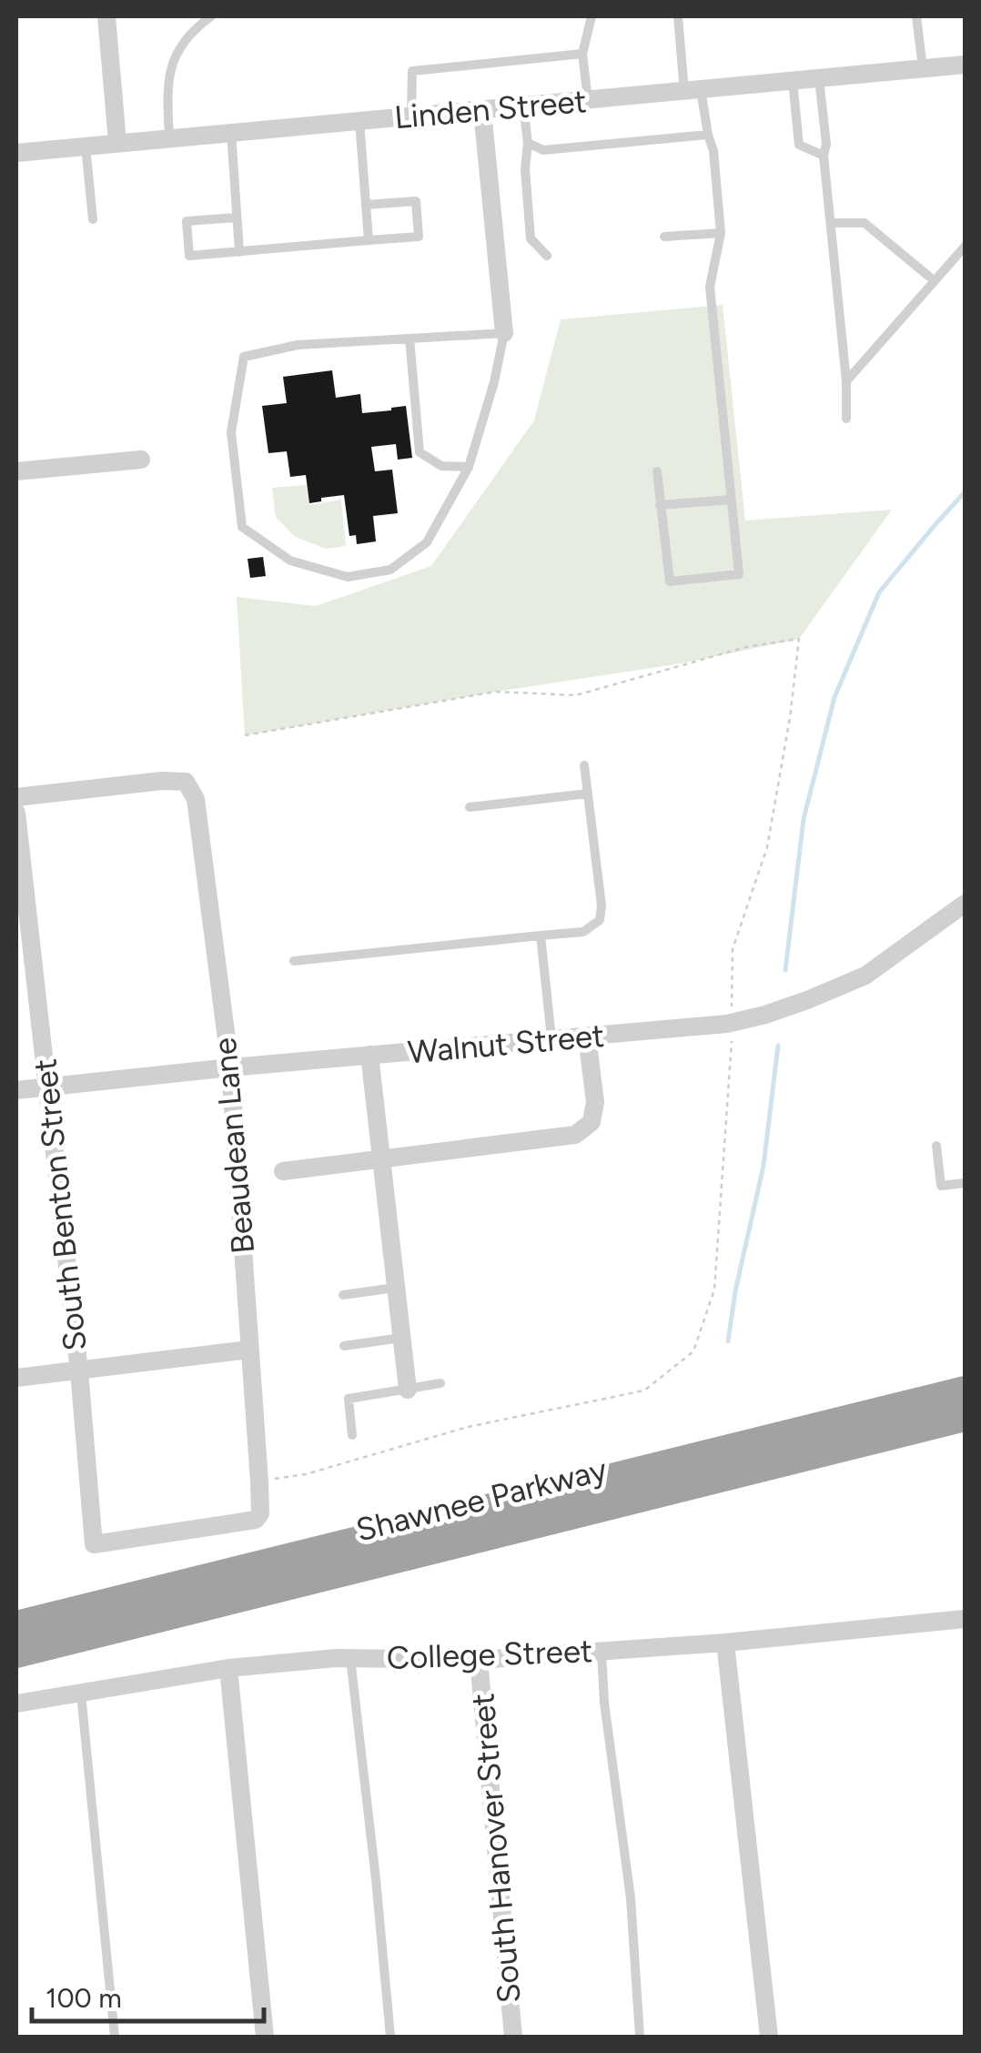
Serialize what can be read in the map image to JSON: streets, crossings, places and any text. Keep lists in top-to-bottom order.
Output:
{
  "streets": {
    "highway": ["Shawnee Parkway"],
    "street": [
      "Linden Street",
      "Walnut Street",
      "Beaudean Lane",
      "South Benton Street",
      "College Street",
      "South Hanover Street"
    ]
  },
  "crossings": [
    ["Walnut Street", "Beaudean Lane"],
    ["Walnut Street", "South Benton Street"],
    ["Beaudean Lane", "South Benton Street"],
    ["College Street", "South Hanover Street"]
  ],
  "scale_bar": "100 m"
}
